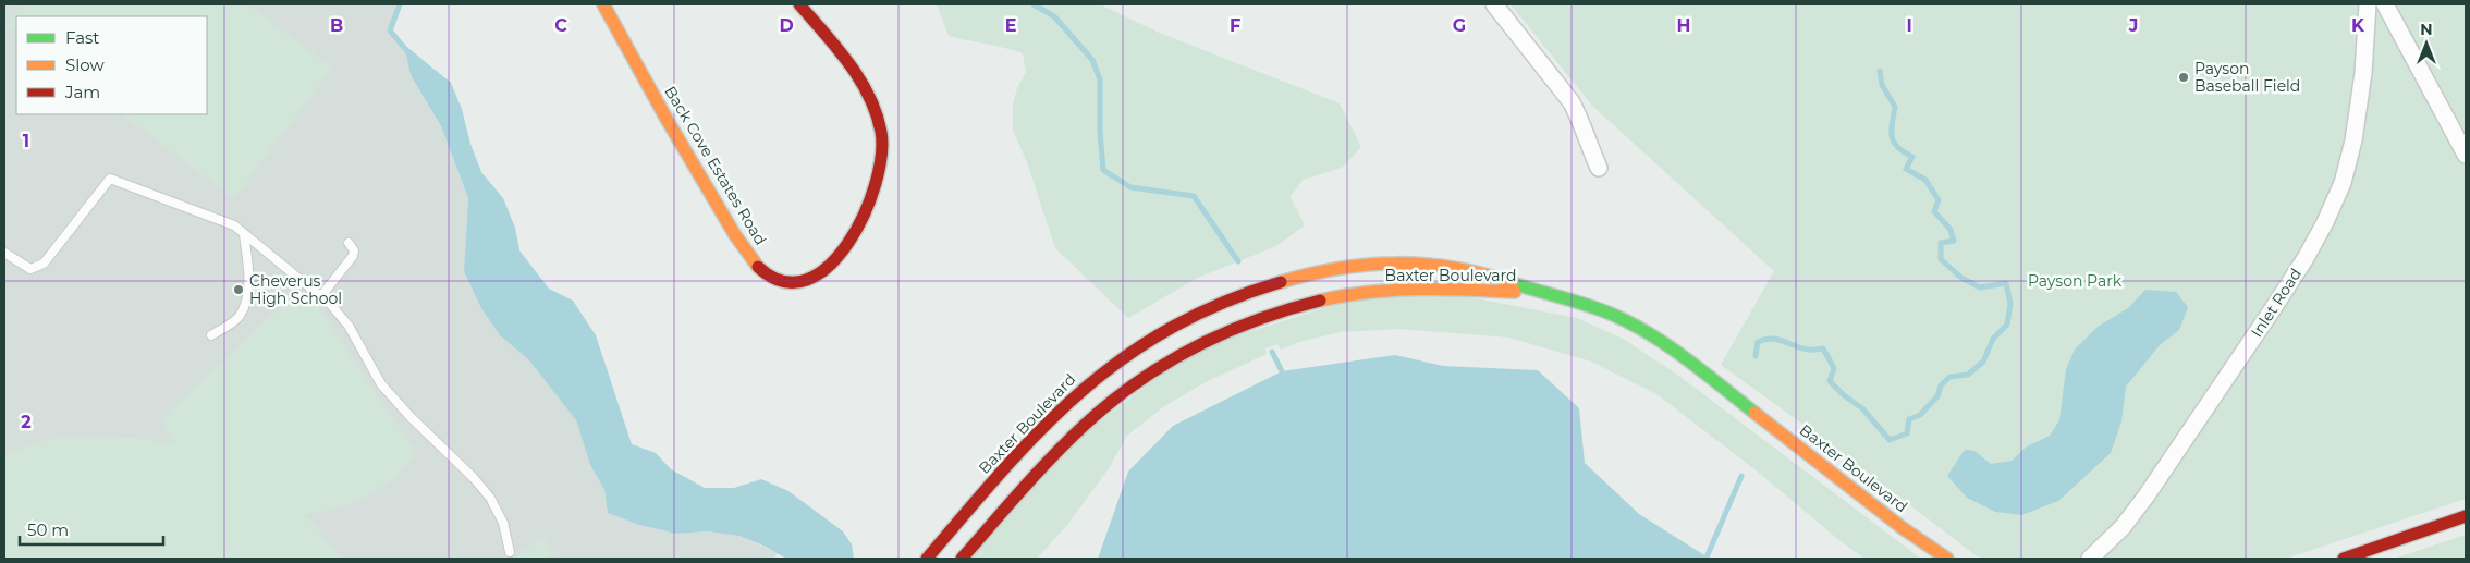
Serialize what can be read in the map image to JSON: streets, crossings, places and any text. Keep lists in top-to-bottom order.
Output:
{
  "streets": {
    "street": ["Back Cove Estates Road", "Baxter Boulevard", "Inlet Road"]
  },
  "parks": ["Payson Park"],
  "places": ["Payson Baseball Field", "Cheverus High School"],
  "legend": ["Fast", "Slow", "Jam"],
  "scale_bar": "50 m",
  "north": "top",
  "grid": {
    "columns": [
      "B",
      "C",
      "D",
      "E",
      "F",
      "G",
      "H",
      "I",
      "J",
      "K"
    ],
    "rows": ["1", "2"]
  }
}
